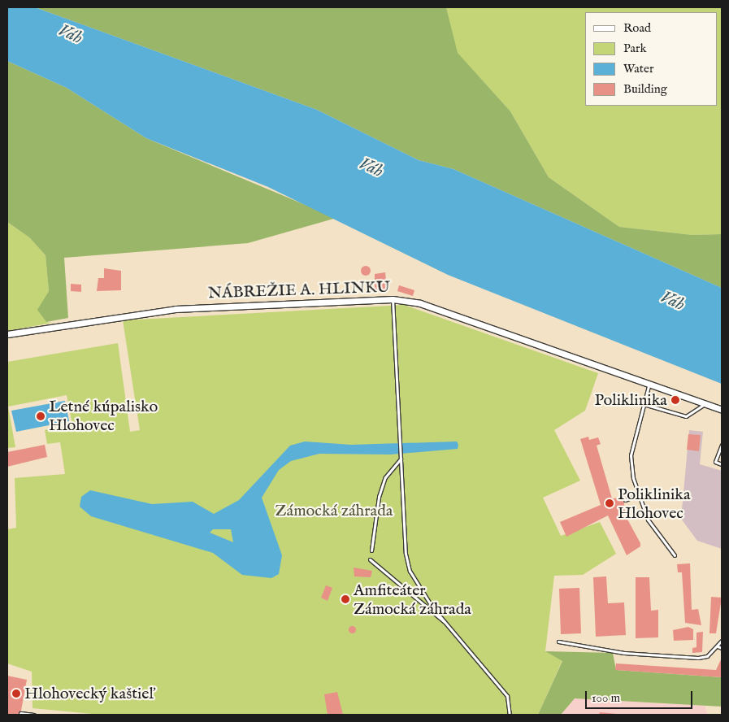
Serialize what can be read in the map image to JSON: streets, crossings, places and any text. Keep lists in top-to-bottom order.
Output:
{
  "streets": {
    "street": ["NÁBREŽIE A. HLINKU"]
  },
  "water": ["Váh"],
  "parks": ["Zámocká záhrada"],
  "places": [
    "Poliklinika",
    "Letné kúpalisko Hlohovec",
    "Poliklinika Hlohovec",
    "Amfiteáter Zámocká záhrada",
    "Hlohovecký kaštieľ"
  ],
  "legend": [
    "Road",
    "Park",
    "Water",
    "Building"
  ],
  "scale_bar": "100 m"
}
